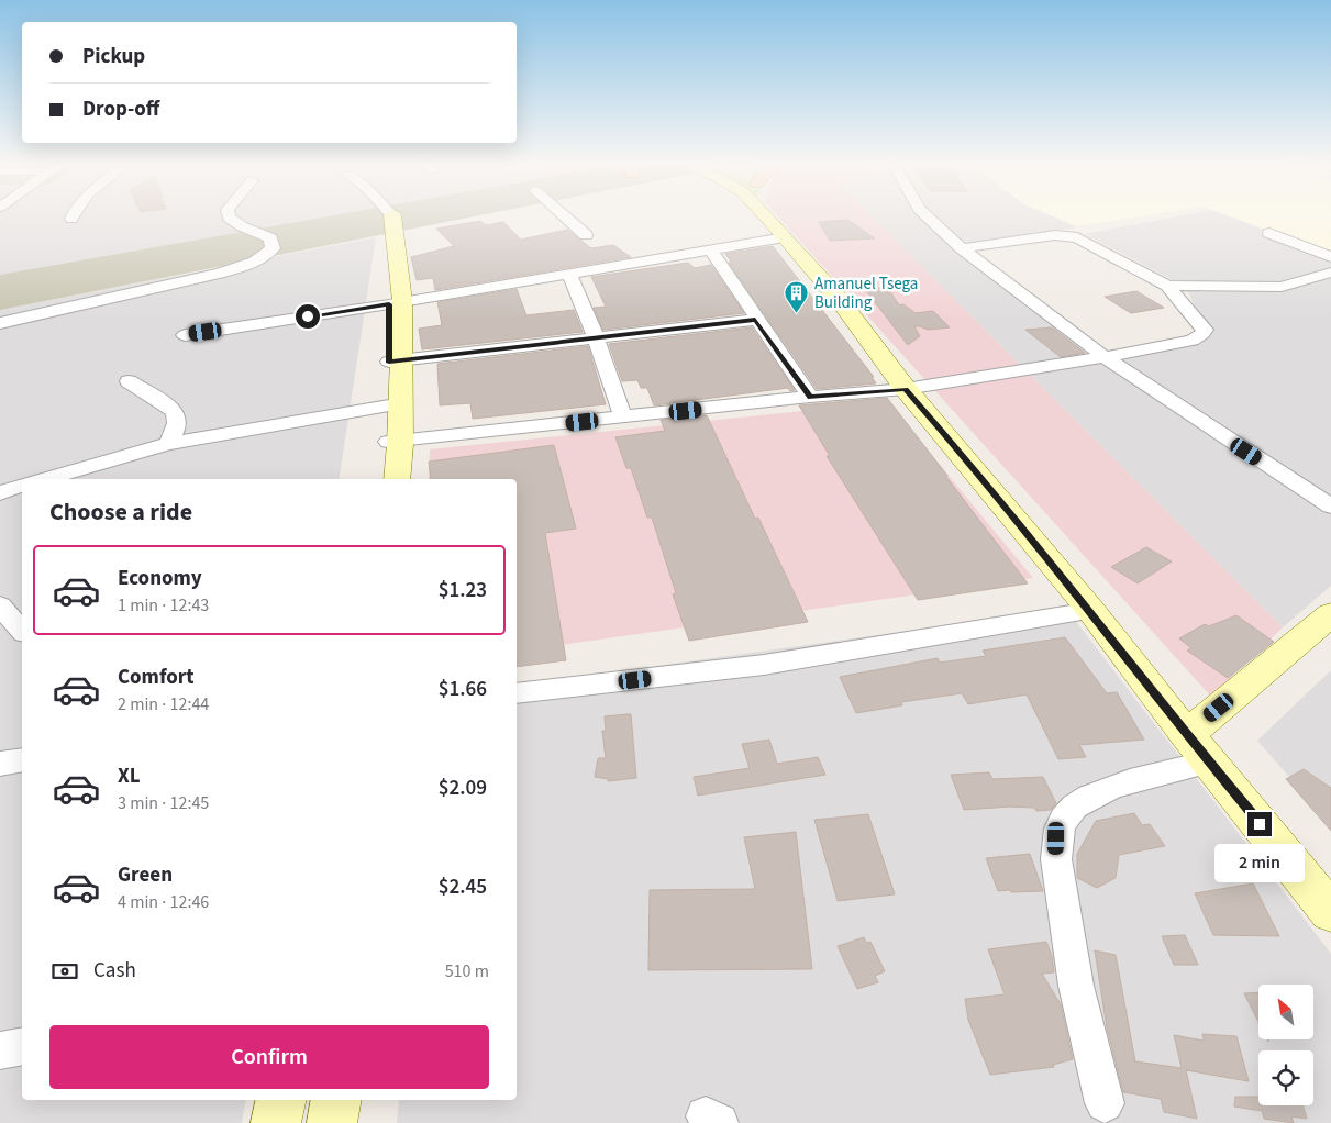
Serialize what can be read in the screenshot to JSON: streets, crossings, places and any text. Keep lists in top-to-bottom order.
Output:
{
  "places": {
    "building": ["Amanuel Tsega Building"]
  },
  "north": "top left",
  "page": {
    "banner": ["Pickup", "Drop-off"],
    "heading": "Choose a ride",
    "list": [
      {
        "name": "Economy",
        "note": "1 min · 12:43",
        "value": "$1.23"
      },
      {
        "name": "Comfort",
        "note": "2 min · 12:44",
        "value": "$1.66"
      },
      {
        "name": "XL",
        "note": "3 min · 12:45",
        "value": "$2.09"
      },
      {
        "name": "Green",
        "note": "4 min · 12:46",
        "value": "$2.45"
      }
    ],
    "bubble": "2 min",
    "pay": ["Cash", "510 m"],
    "buttons": "Confirm"
  }
}
